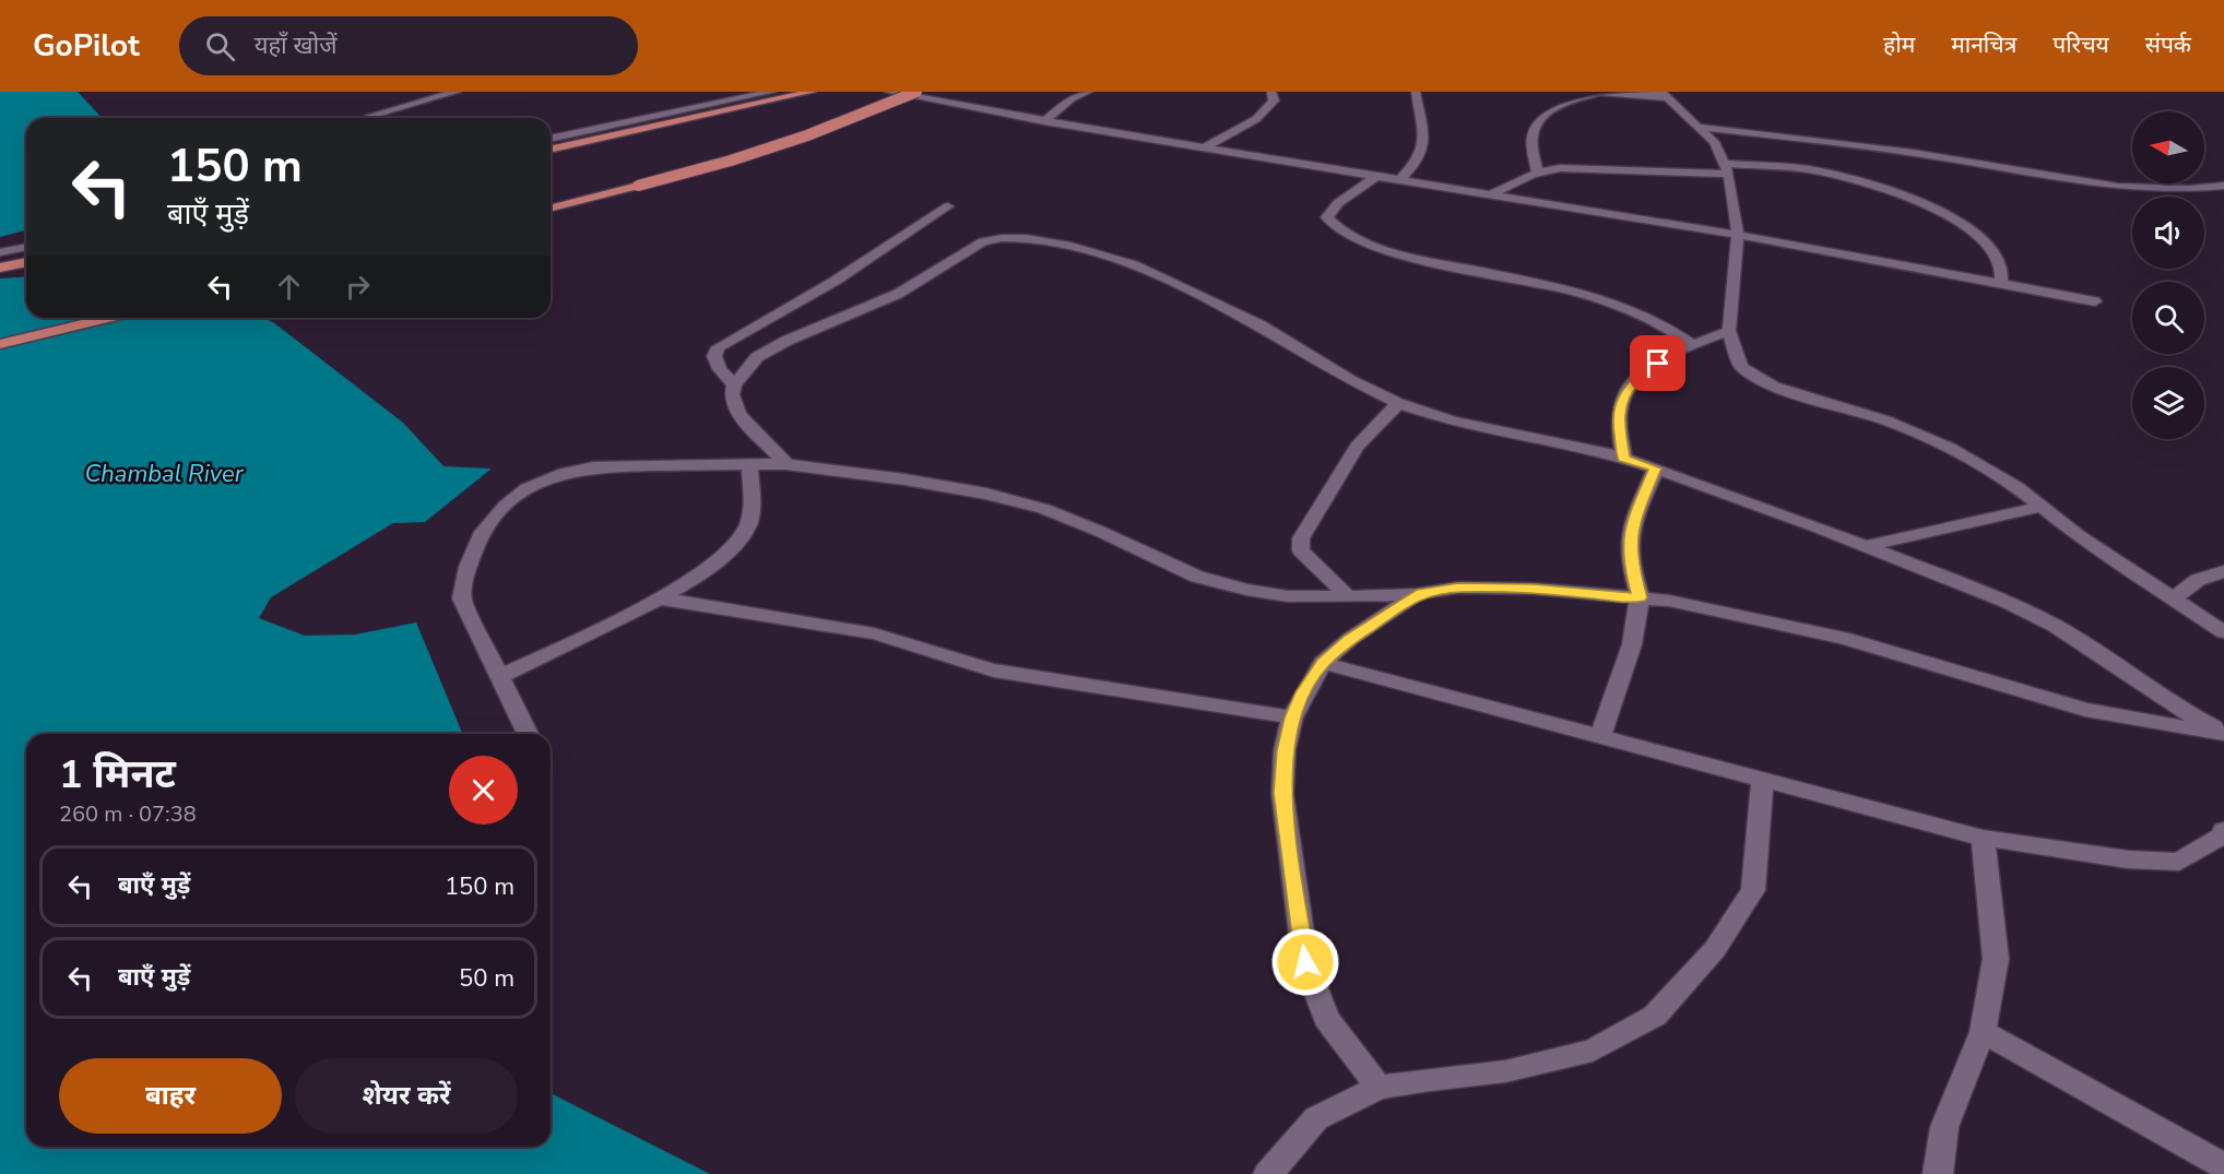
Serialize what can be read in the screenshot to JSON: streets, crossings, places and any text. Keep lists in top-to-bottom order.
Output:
{
  "water": ["Chambal River"],
  "north": "left",
  "page": {
    "header": "GoPilot",
    "search": "यहाँ खोजें",
    "nav": [
      "होम",
      "मानचित्र",
      "परिचय",
      "संपर्क"
    ],
    "turn": ["150 m", "बाएँ मुड़ें"],
    "heading": ["1 मिनट", "260 m · 07:38"],
    "list": [
      {
        "name": "बाएँ मुड़ें",
        "value": "150 m"
      },
      {
        "name": "बाएँ मुड़ें",
        "value": "50 m"
      }
    ],
    "buttons": ["बाहर", "शेयर करें"]
  }
}
